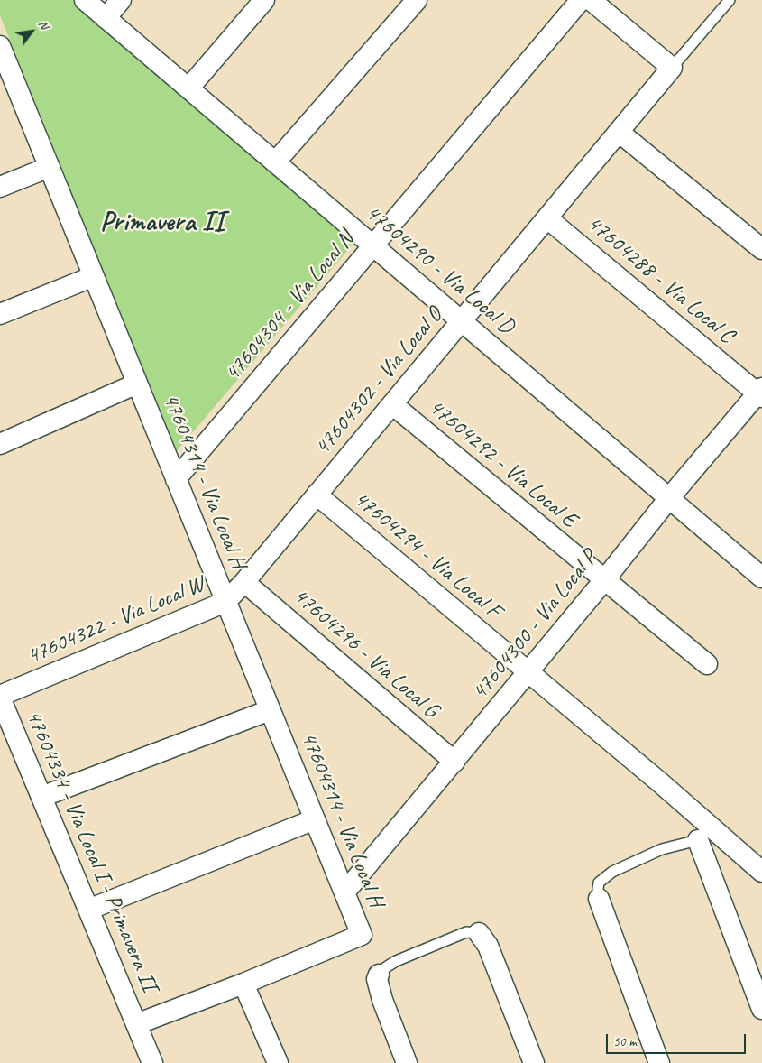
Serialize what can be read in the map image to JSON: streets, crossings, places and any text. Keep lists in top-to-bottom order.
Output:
{
  "streets": {
    "street": [
      "47604290 - Via Local D",
      "47604288 - Via Local C",
      "47604304 - Via Local N",
      "47604302 - Via Local O",
      "47604292 - Via Local E",
      "47604314 - Via Local H",
      "47604294 - Via Local F",
      "47604322 - Via Local W",
      "47604300 - Via Local P",
      "47604296 - Via Local G",
      "47604334 - Via Local I - Primavera II"
    ]
  },
  "crossings": [
    ["47604290 - Via Local D", "47604304 - Via Local N"],
    ["47604290 - Via Local D", "47604302 - Via Local O"],
    ["47604290 - Via Local D", "47604300 - Via Local P"],
    ["47604288 - Via Local C", "47604302 - Via Local O"],
    ["47604288 - Via Local C", "47604300 - Via Local P"],
    ["47604304 - Via Local N", "47604314 - Via Local H"],
    ["47604302 - Via Local O", "47604292 - Via Local E"],
    ["47604302 - Via Local O", "47604314 - Via Local H"],
    ["47604302 - Via Local O", "47604294 - Via Local F"],
    ["47604302 - Via Local O", "47604322 - Via Local W"],
    ["47604302 - Via Local O", "47604296 - Via Local G"],
    ["47604292 - Via Local E", "47604300 - Via Local P"],
    ["47604314 - Via Local H", "47604322 - Via Local W"],
    ["47604314 - Via Local H", "47604300 - Via Local P"],
    ["47604294 - Via Local F", "47604300 - Via Local P"],
    ["47604322 - Via Local W", "47604334 - Via Local I - Primavera II"],
    ["47604300 - Via Local P", "47604296 - Via Local G"]
  ],
  "districts": ["Primavera II"],
  "scale_bar": "50 m",
  "north": "top right"
}
